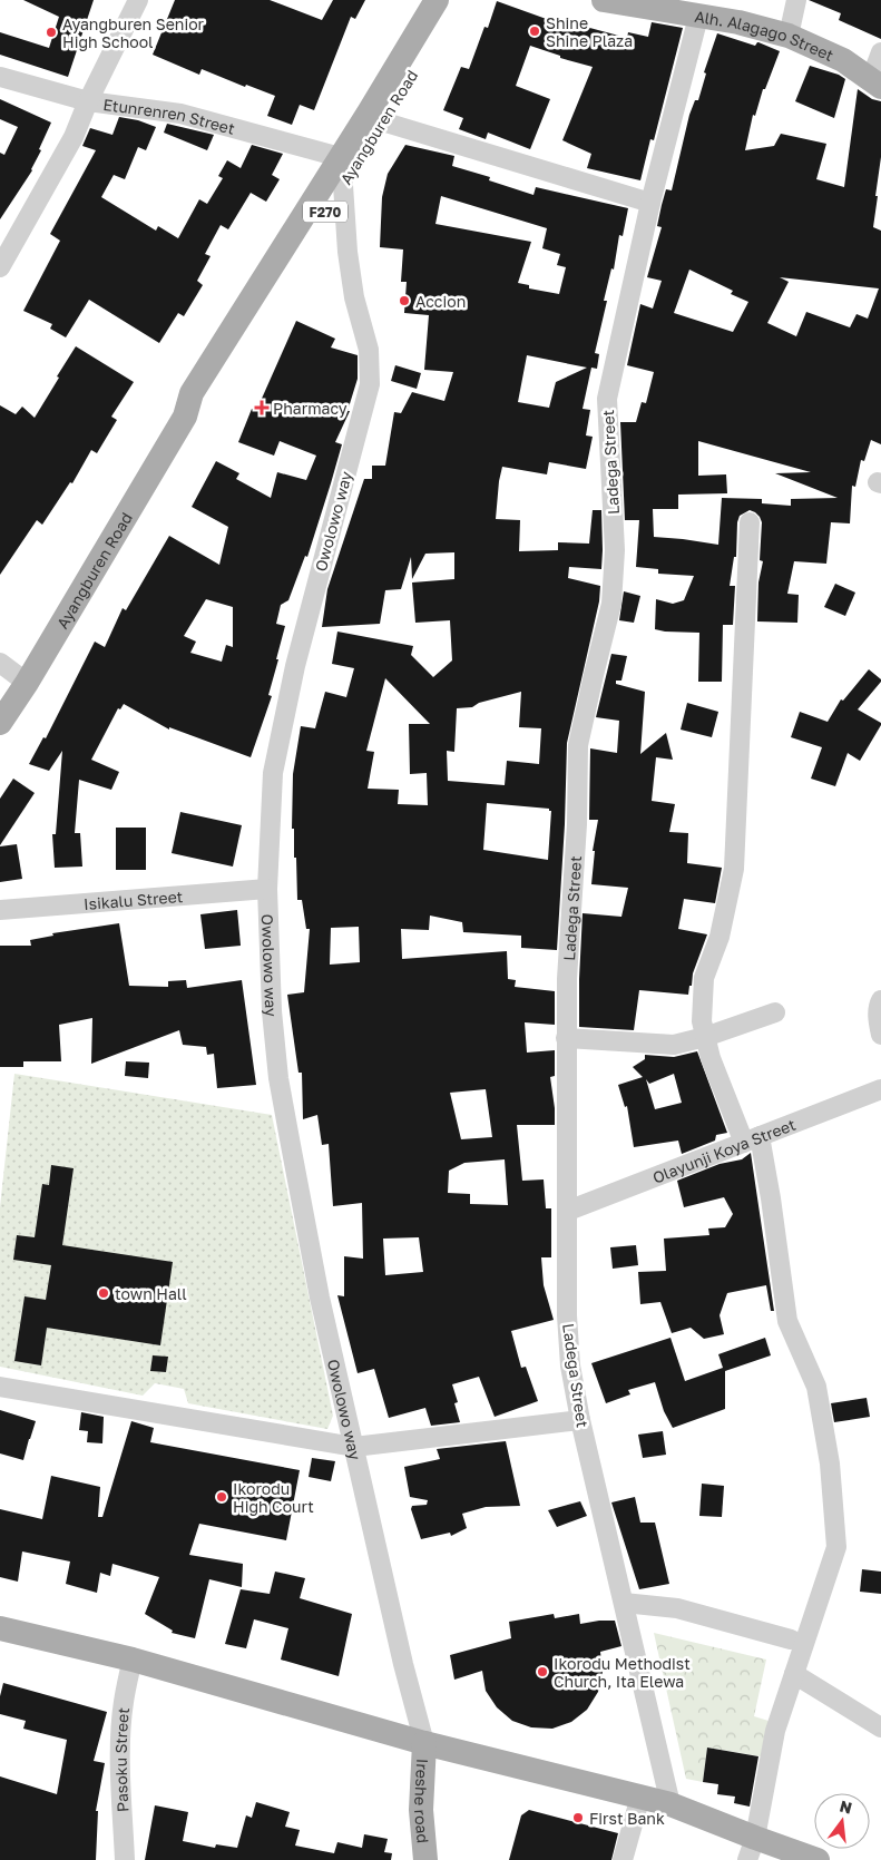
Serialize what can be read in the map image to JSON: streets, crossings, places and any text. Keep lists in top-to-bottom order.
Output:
{
  "streets": {
    "main road": [
      "Alh. Alagago Street",
      "Ayangburen Road",
      "F270",
      "Ireshe road"
    ],
    "street": [
      "Etunrenren Street",
      "Ladega Street",
      "Owolowo way",
      "Isikalu Street",
      "Olayunji Koya Street",
      "Pasoku Street"
    ]
  },
  "crossings": [
    ["Alh. Alagago Street", "Ladega Street"],
    ["Etunrenren Street", "Ayangburen Road"],
    ["Ayangburen Road", "Owolowo way"],
    ["Ladega Street", "Olayunji Koya Street"],
    ["Owolowo way", "Isikalu Street"],
    ["Owolowo way", "Ireshe road"]
  ],
  "places": {
    "other": [
      "Shine Shine Plaza",
      "Ayangburen Senior High School",
      "Accion",
      "town Hall",
      "Ikorodu High Court",
      "Ikorodu Methodist Church, Ita Elewa",
      "First Bank"
    ],
    "health": ["Pharmacy"]
  },
  "north": "top"
}
